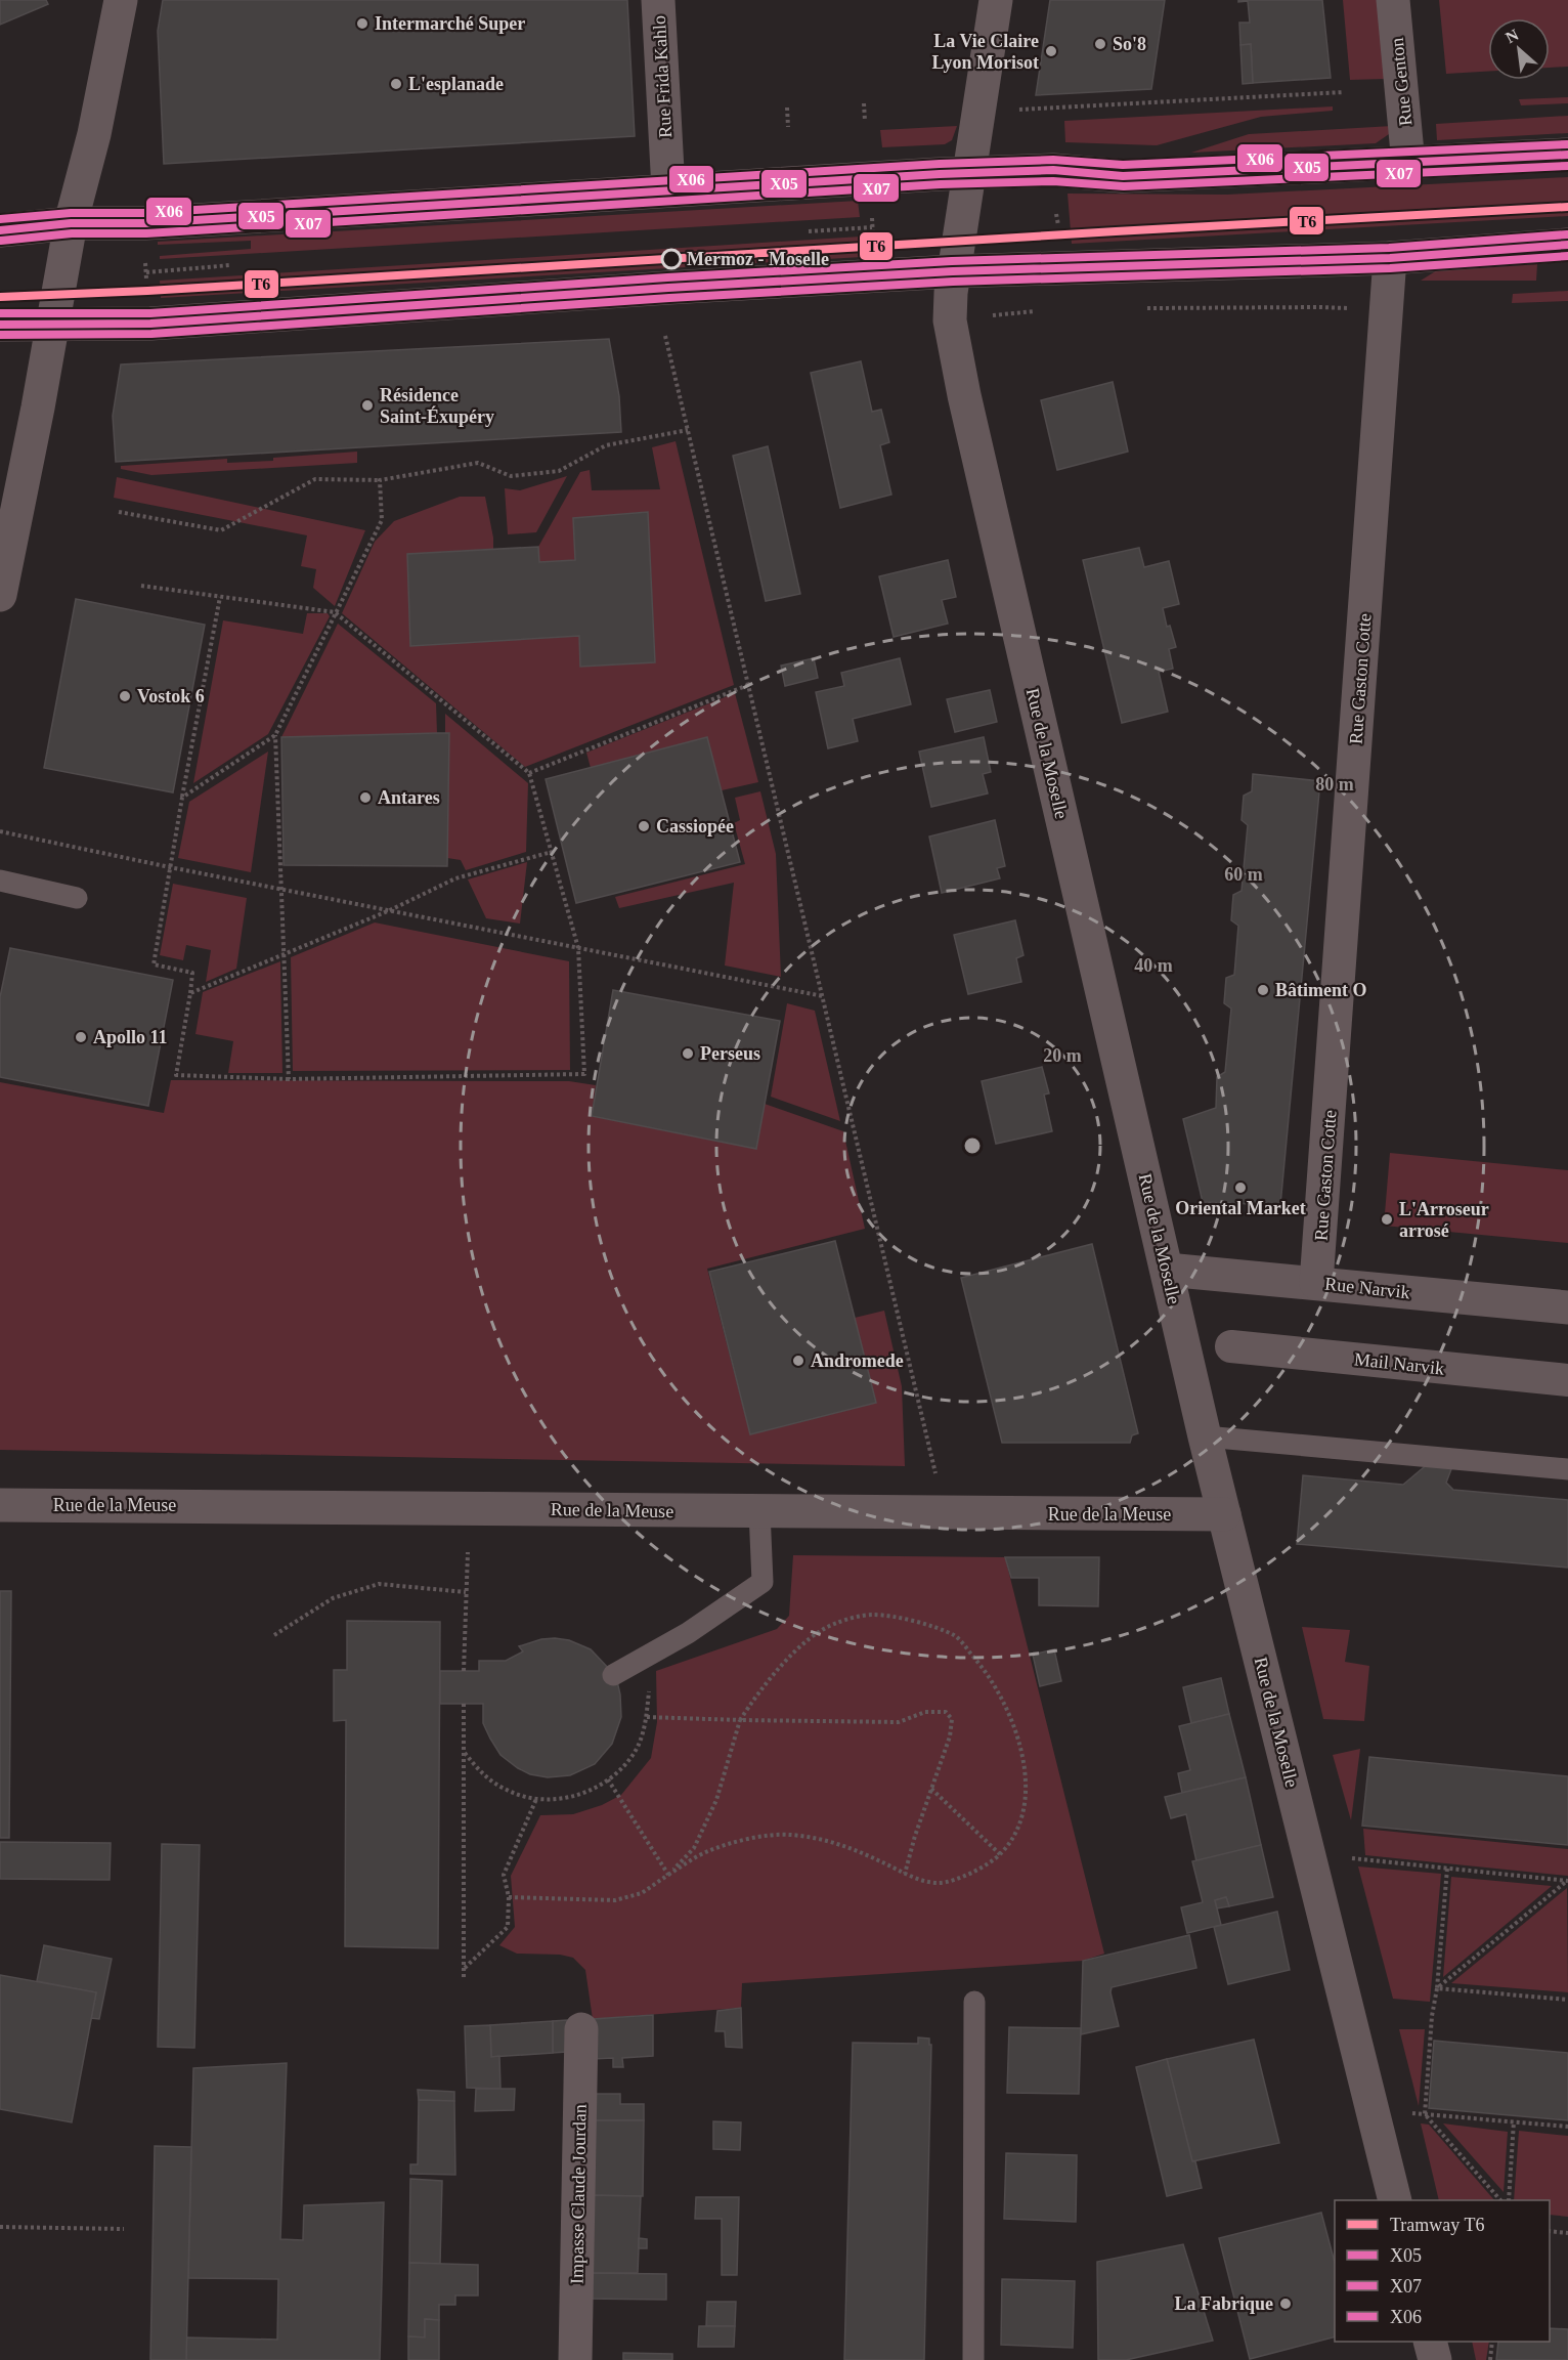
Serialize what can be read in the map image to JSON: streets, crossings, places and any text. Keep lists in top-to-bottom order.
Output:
{
  "streets": {
    "street": [
      "Rue Frida Kahlo",
      "Rue Genton",
      "Rue Gaston Cotte",
      "Rue de la Moselle",
      "Rue Narvik",
      "Mail Narvik",
      "Rue de la Meuse",
      "Impasse Claude Jourdan"
    ]
  },
  "crossings": [
    ["Rue Gaston Cotte", "Rue Narvik"],
    ["Rue de la Moselle", "Rue Narvik"],
    ["Rue de la Moselle", "Rue de la Meuse"]
  ],
  "places": [
    "Intermarché Super",
    "So'8",
    "La Vie Claire Lyon Morisot",
    "L'esplanade",
    "Mermoz - Moselle",
    "Résidence Saint-Éxupéry",
    "Vostok 6",
    "Antares",
    "Cassiopée",
    "Bâtiment O",
    "Apollo 11",
    "Perseus",
    "Oriental Market",
    "L'Arroseur arrosé",
    "Andromede",
    "La Fabrique"
  ],
  "lines": [
    "transit line X06",
    "transit line X05",
    "transit line X07",
    "tram line T6"
  ],
  "legend": [
    "Tramway T6",
    "X05",
    "X07",
    "X06"
  ],
  "north": "top left",
  "rings": [
    "80 m",
    "60 m",
    "40 m",
    "20 m"
  ]
}
